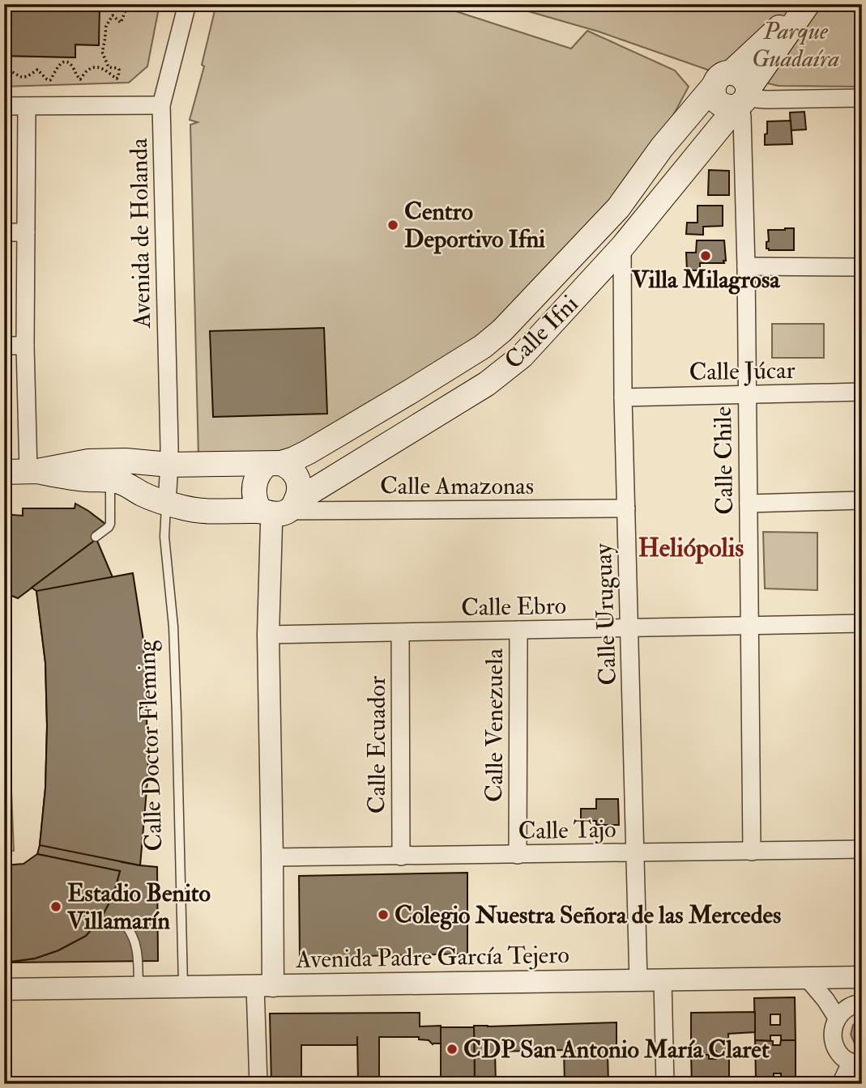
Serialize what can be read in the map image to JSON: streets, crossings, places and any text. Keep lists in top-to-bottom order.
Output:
{
  "streets": {
    "main road": ["Calle Ifni"],
    "street": [
      "Avenida de Holanda",
      "Calle Júcar",
      "Calle Chile",
      "Calle Amazonas",
      "Calle Ebro",
      "Calle Uruguay",
      "Calle Venezuela",
      "Calle Ecuador",
      "Calle Tajo",
      "Avenida Padre García Tejero"
    ],
    "lane": ["Calle Doctor Fleming"]
  },
  "crossings": [
    ["Avenida de Holanda", "Calle Doctor Fleming"],
    ["Calle Ifni", "Calle Chile"],
    ["Calle Ifni", "Calle Amazonas"],
    ["Calle Ifni", "Calle Uruguay"],
    ["Calle Júcar", "Calle Chile"],
    ["Calle Júcar", "Calle Uruguay"],
    ["Calle Chile", "Calle Ebro"],
    ["Calle Chile", "Calle Tajo"],
    ["Calle Amazonas", "Calle Uruguay"],
    ["Calle Ebro", "Calle Uruguay"],
    ["Calle Ebro", "Calle Venezuela"],
    ["Calle Ebro", "Calle Ecuador"],
    ["Calle Uruguay", "Calle Tajo"],
    ["Calle Uruguay", "Avenida Padre García Tejero"],
    ["Calle Venezuela", "Calle Tajo"],
    ["Calle Ecuador", "Calle Tajo"],
    ["Calle Doctor Fleming", "Avenida Padre García Tejero"]
  ],
  "districts": ["Heliópolis"],
  "parks": ["Parque Guadaíra"],
  "places": [
    "Centro Deportivo Ifni",
    "Villa Milagrosa",
    "Estadio Benito Villamarín",
    "Colegio Nuestra Señora de las Mercedes",
    "CDP San Antonio María Claret"
  ]
}
